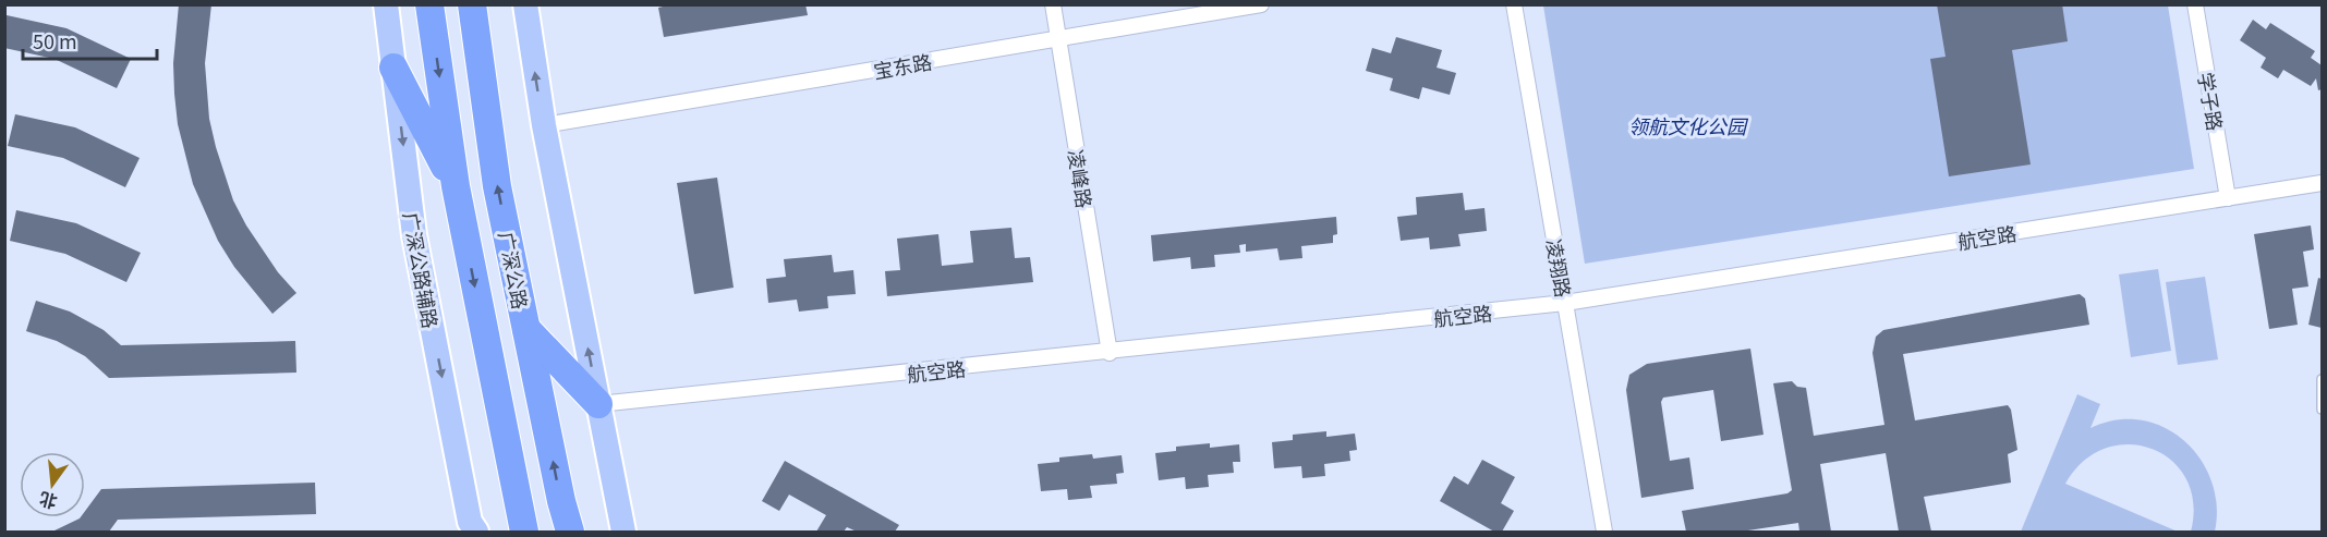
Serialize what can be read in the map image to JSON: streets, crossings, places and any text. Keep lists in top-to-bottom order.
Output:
{
  "streets": {
    "highway": ["广深公路"],
    "main road": ["广深公路辅路"],
    "street": [
      "宝东路",
      "学子路",
      "凌峰路",
      "航空路",
      "凌翔路"
    ]
  },
  "crossings": [
    ["宝东路", "凌峰路"],
    ["学子路", "航空路"],
    ["凌峰路", "航空路"],
    ["航空路", "凌翔路"]
  ],
  "parks": ["领航文化公园"],
  "scale_bar": "50 m",
  "north": "bottom"
}
